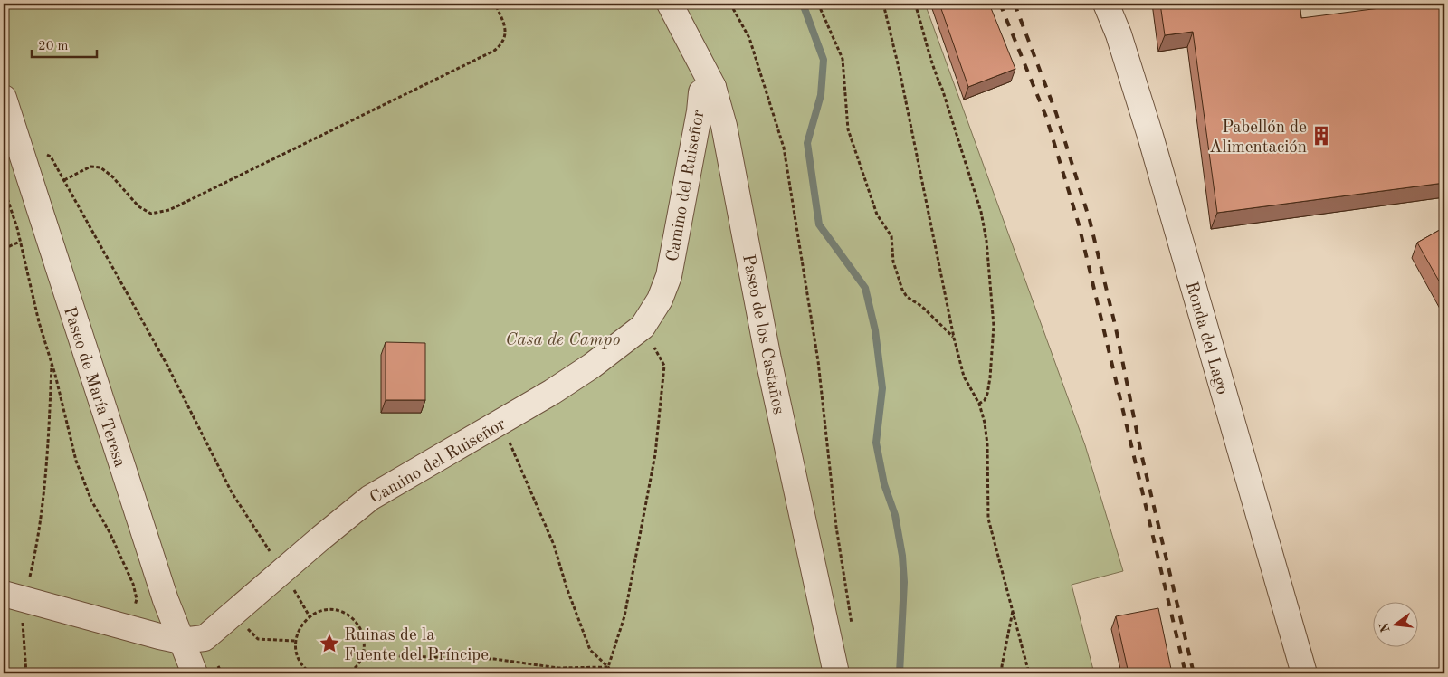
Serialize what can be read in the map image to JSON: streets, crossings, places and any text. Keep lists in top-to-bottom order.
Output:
{
  "streets": {
    "street": [
      "Camino del Ruiseñor",
      "Paseo de los Castaños",
      "Ronda del Lago",
      "Paseo de María Teresa"
    ]
  },
  "crossings": [
    ["Camino del Ruiseñor", "Paseo de los Castaños"],
    ["Camino del Ruiseñor", "Paseo de María Teresa"]
  ],
  "parks": ["Casa de Campo"],
  "places": {
    "building": ["Pabellón de Alimentación"],
    "place": ["Ruinas de la Fuente del Príncipe"]
  },
  "scale_bar": "20 m",
  "north": "left"
}
